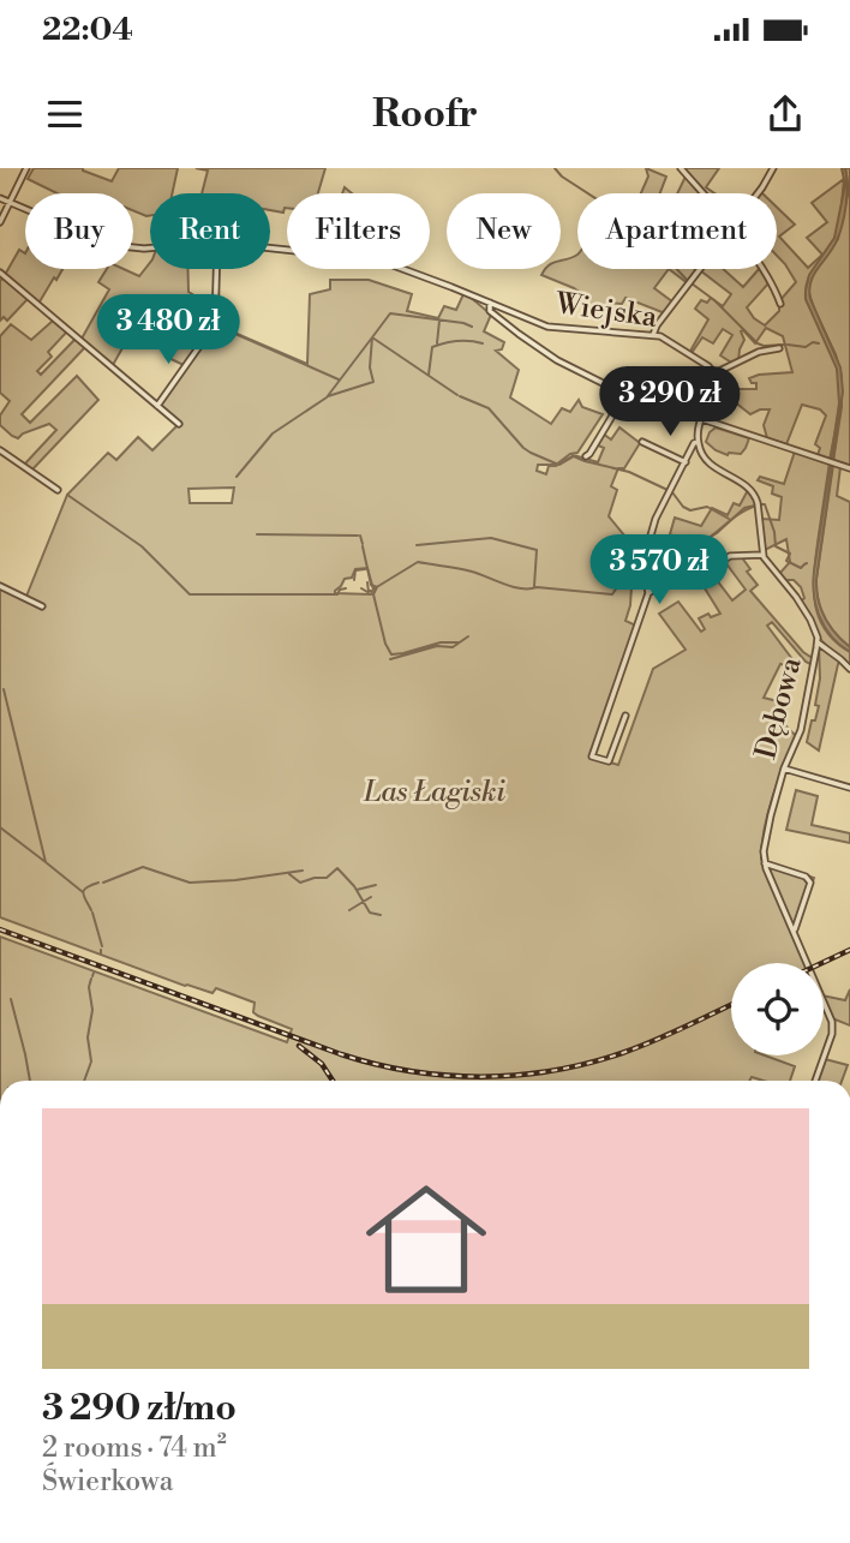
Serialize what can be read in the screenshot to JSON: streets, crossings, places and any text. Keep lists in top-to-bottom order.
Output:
{
  "streets": {
    "street": ["Wiejska", "Dębowa"]
  },
  "parks": ["Las Łagiski"],
  "page": {
    "status": "22:04",
    "header": "Roofr",
    "chip": [
      "Buy",
      "Rent",
      "Filters",
      "New",
      "Apartment"
    ],
    "price": ["3 480 zł", "3 290 zł", "3 570 zł"],
    "list": [
      {
        "name": "3 290 zł/mo",
        "note": "2 rooms · 74 m² · Świerkowa"
      }
    ]
  }
}
